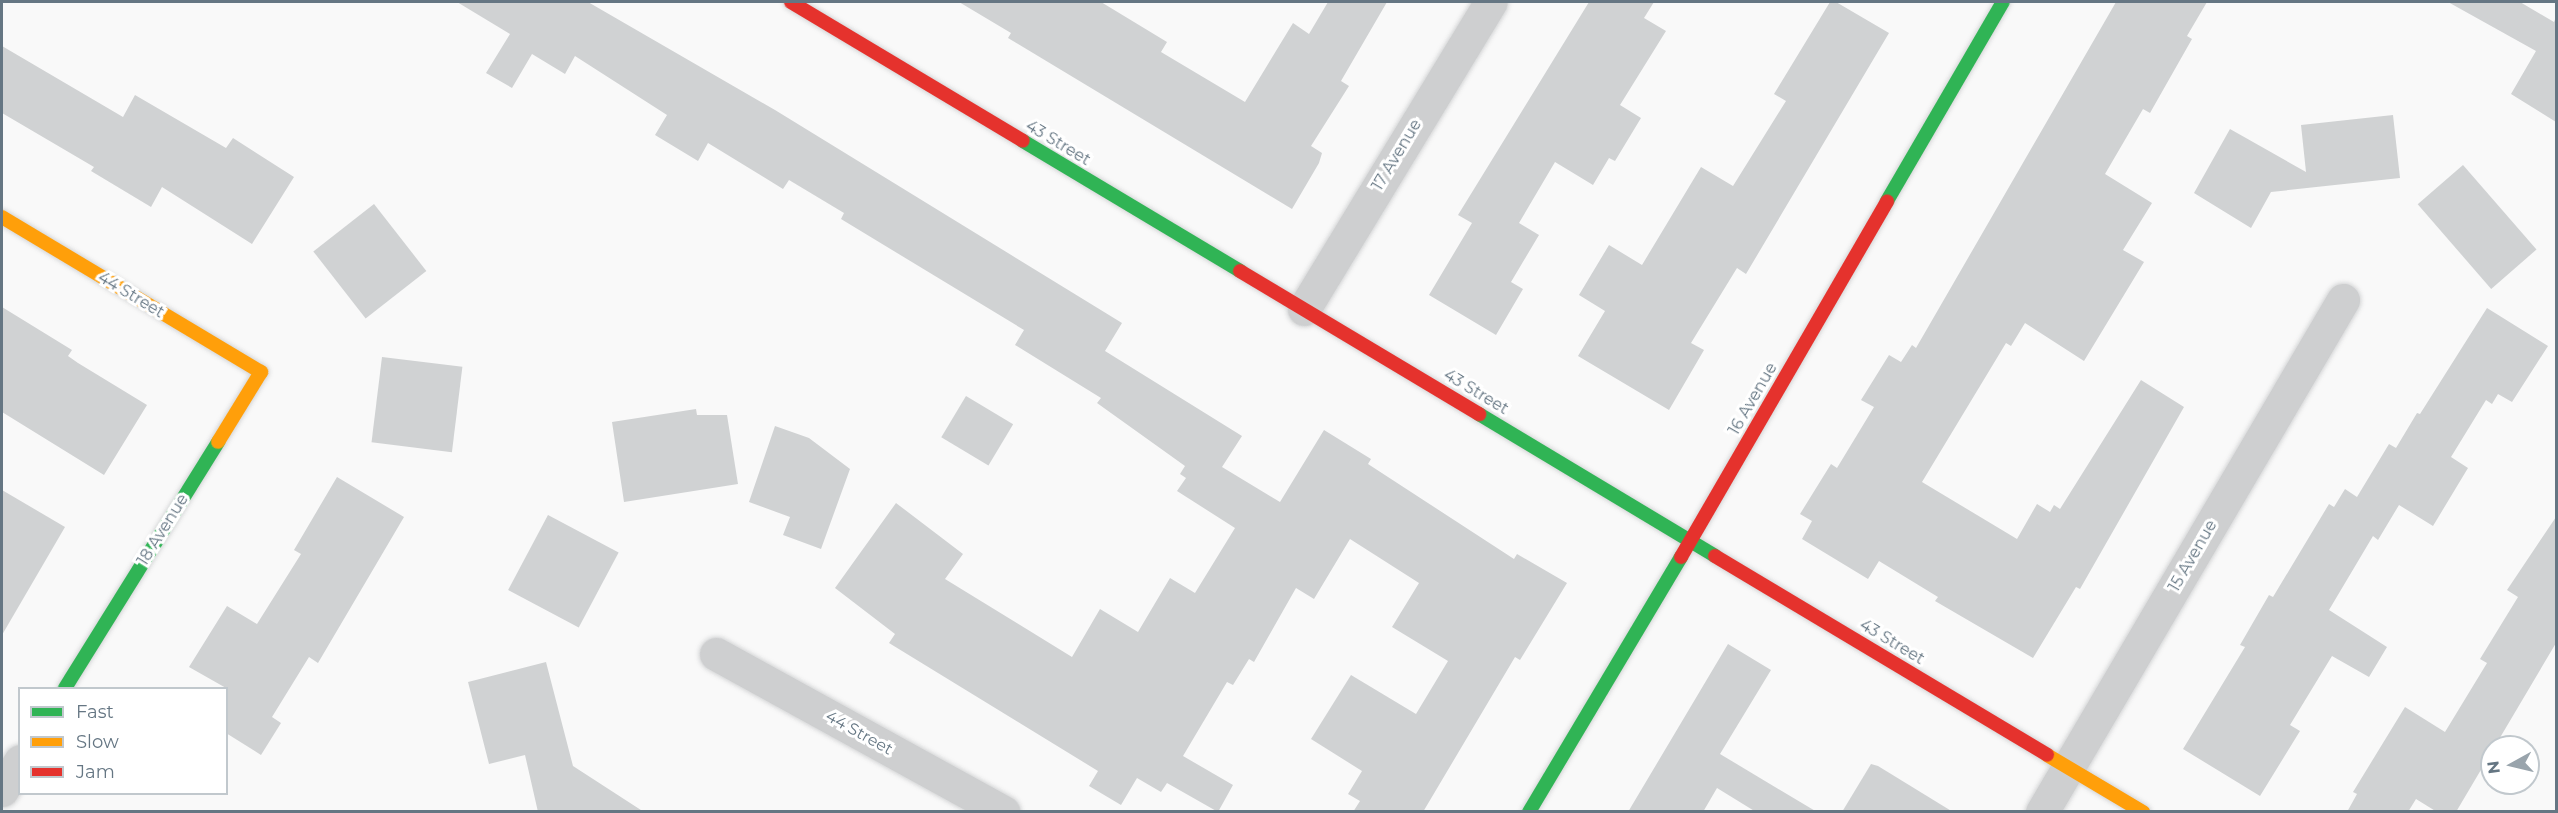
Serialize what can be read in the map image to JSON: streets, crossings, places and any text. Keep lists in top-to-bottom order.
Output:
{
  "streets": {
    "street": [
      "43 Street",
      "17 Avenue",
      "44 Street",
      "16 Avenue",
      "18 Avenue",
      "15 Avenue"
    ]
  },
  "crossings": [
    ["43 Street", "17 Avenue"],
    ["43 Street", "16 Avenue"],
    ["43 Street", "15 Avenue"],
    ["44 Street", "18 Avenue"]
  ],
  "legend": ["Fast", "Slow", "Jam"],
  "north": "left"
}
